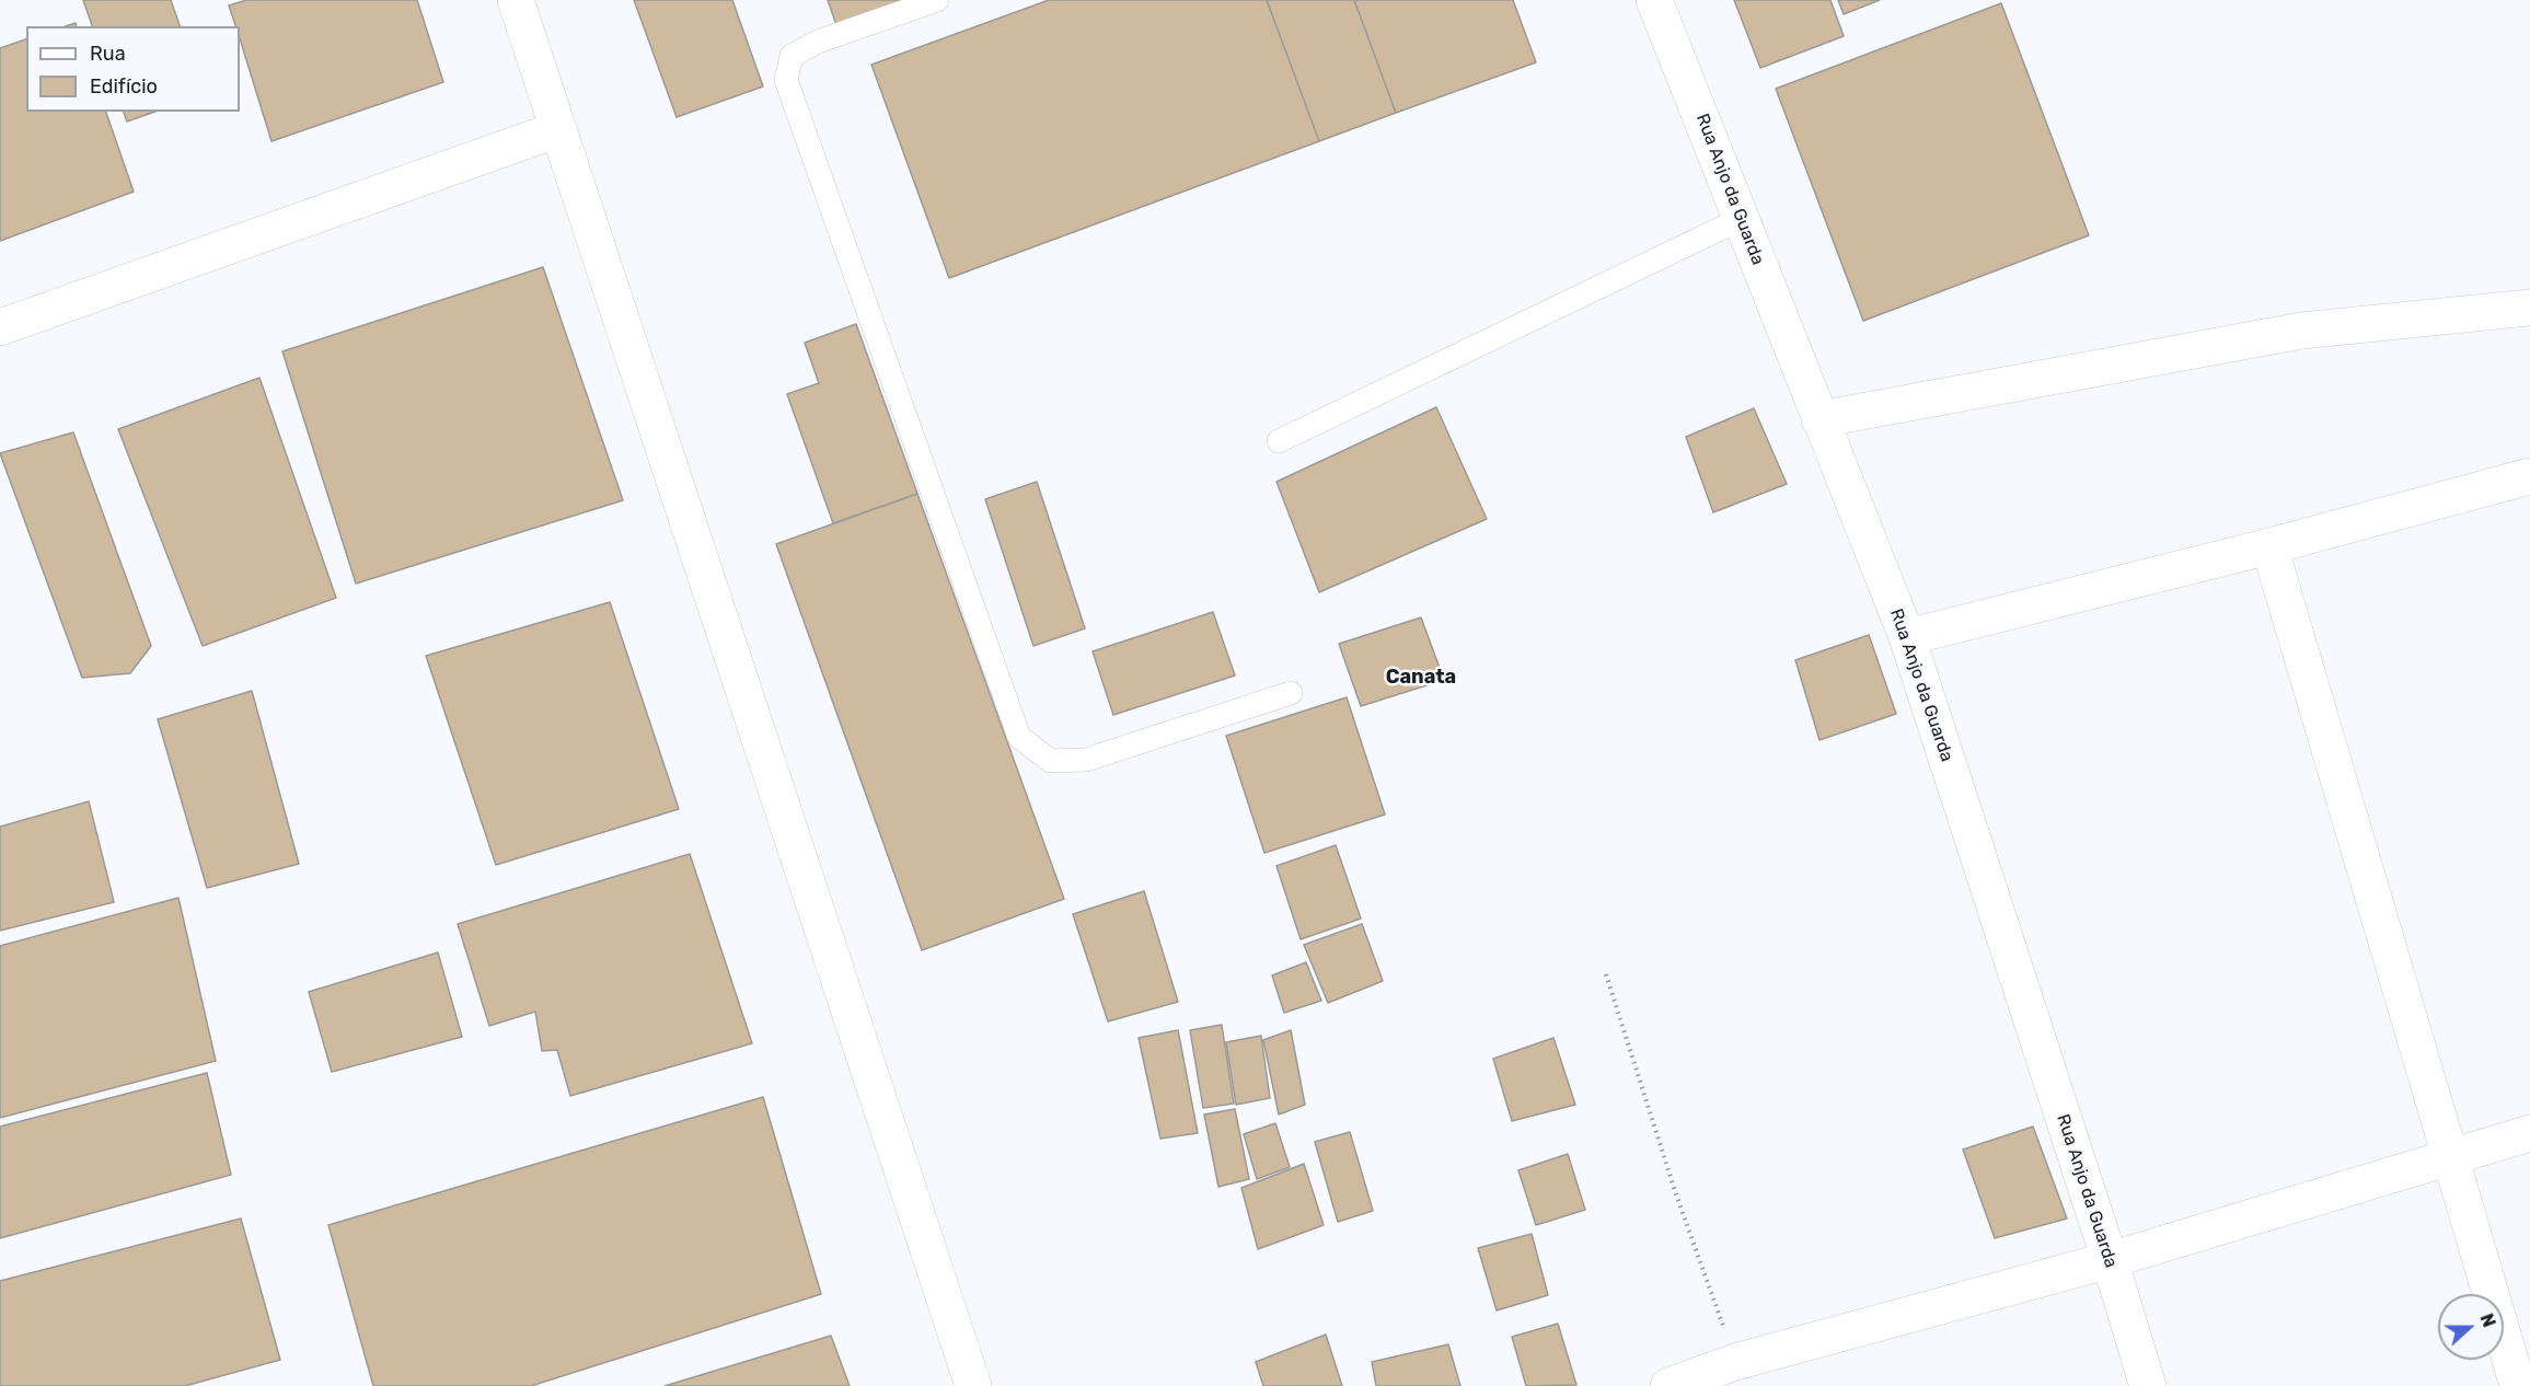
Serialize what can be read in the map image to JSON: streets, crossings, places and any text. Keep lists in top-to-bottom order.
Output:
{
  "streets": {
    "street": ["Rua Anjo da Guarda"]
  },
  "districts": ["Canata"],
  "legend": ["Rua", "Edifício"],
  "north": "right"
}
